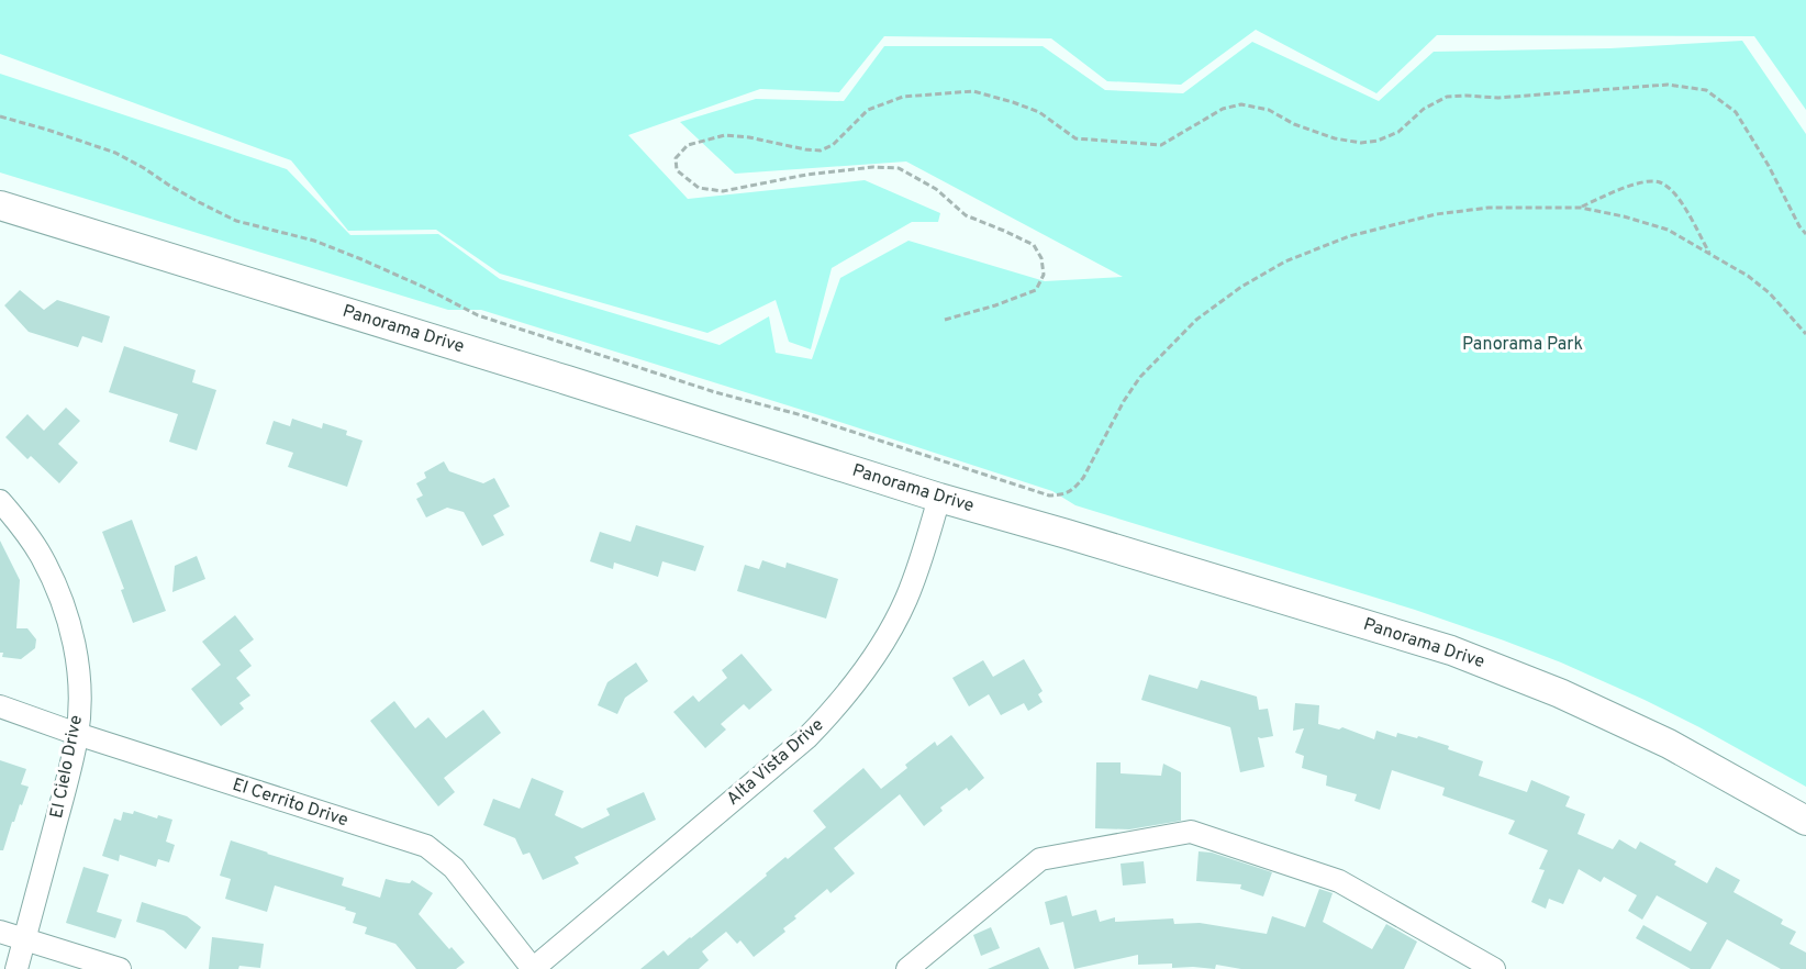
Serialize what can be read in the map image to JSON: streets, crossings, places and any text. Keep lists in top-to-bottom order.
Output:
{
  "streets": {
    "main road": ["Panorama Drive"],
    "street": ["Alta Vista Drive", "El Cielo Drive", "El Cerrito Drive"]
  },
  "crossings": [
    ["Panorama Drive", "Alta Vista Drive"],
    ["Alta Vista Drive", "El Cerrito Drive"],
    ["El Cielo Drive", "El Cerrito Drive"]
  ],
  "parks": ["Panorama Park"]
}
